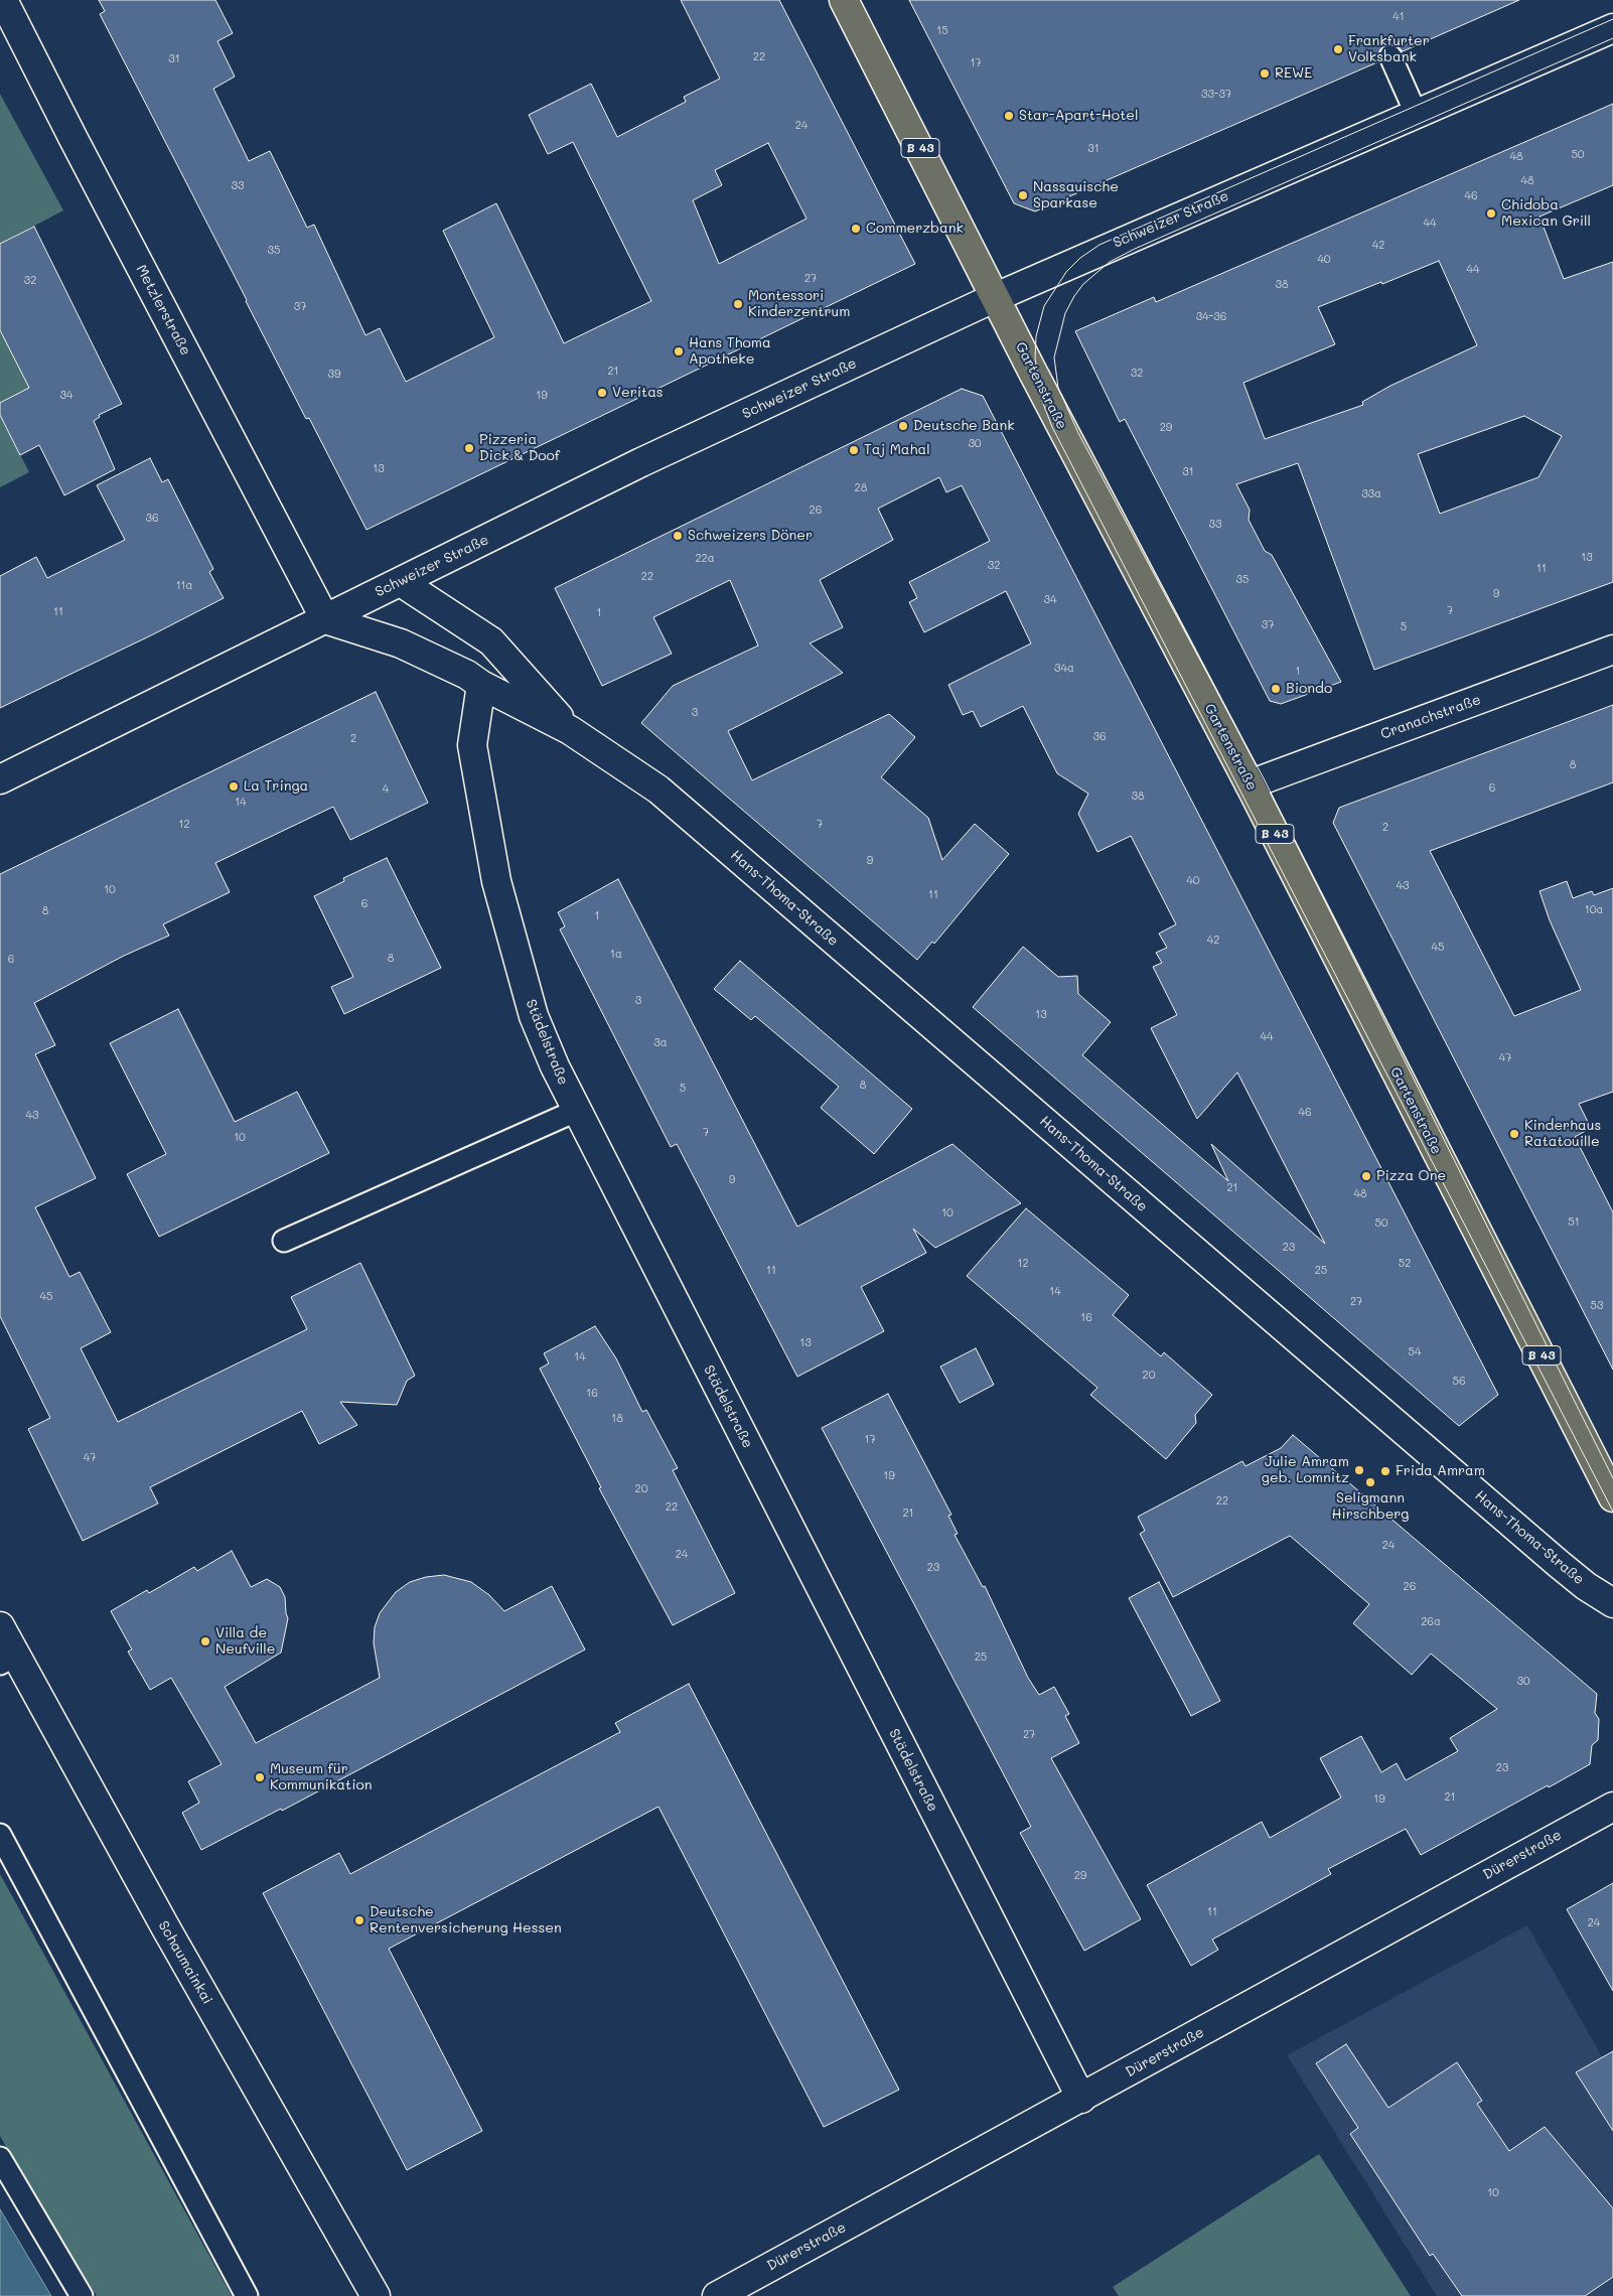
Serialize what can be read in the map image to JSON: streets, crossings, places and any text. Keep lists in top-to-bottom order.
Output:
{
  "streets": {
    "main road": [
      "B 43",
      "Schweizer Straße",
      "Metzlerstraße",
      "Gartenstraße",
      "Cranachstraße",
      "Hans-Thoma-Straße",
      "Städelstraße",
      "Dürerstraße",
      "Schaumainkai"
    ]
  },
  "crossings": [
    ["Schweizer Straße", "Metzlerstraße"],
    ["Schweizer Straße", "Gartenstraße"],
    ["Schweizer Straße", "Hans-Thoma-Straße"],
    ["Metzlerstraße", "Hans-Thoma-Straße"],
    ["Gartenstraße", "Cranachstraße"],
    ["Hans-Thoma-Straße", "Städelstraße"],
    ["Städelstraße", "Dürerstraße"]
  ],
  "places": [
    "Frankfurter Volksbank",
    "REWE",
    "Star-Apart-Hotel",
    "Nassauische Sparkase",
    "Chidoba Mexican Grill",
    "Commerzbank",
    "Montessori Kinderzentrum",
    "Hans Thoma Apotheke",
    "Veritas",
    "Deutsche Bank",
    "Pizzeria Dick & Doof",
    "Taj Mahal",
    "Schweizers Döner",
    "Biondo",
    "La Tringa",
    "Kinderhaus Ratatouille",
    "Pizza One",
    "Julie Amram geb. Lomnitz",
    "Frida Amram",
    "Seligmann Hirschberg",
    "Villa de Neufville",
    "Museum für Kommunikation",
    "Deutsche Rentenversicherung Hessen"
  ],
  "house_numbers": [
    "41",
    "15",
    "22",
    "31",
    "17",
    "33-37",
    "24",
    "31",
    "50",
    "48",
    "48",
    "33",
    "46",
    "44",
    "42",
    "35",
    "40",
    "44",
    "27",
    "32",
    "38",
    "37",
    "34-36",
    "21",
    "32",
    "39",
    "34",
    "19",
    "29",
    "30",
    "13",
    "31",
    "28",
    "33a",
    "26",
    "36",
    "33",
    "13",
    "22a",
    "32",
    "11",
    "22",
    "35",
    "11a",
    "9",
    "34",
    "7",
    "11",
    "1",
    "37",
    "5",
    "34a",
    "1",
    "3",
    "36",
    "2",
    "8",
    "6",
    "4",
    "38",
    "14",
    "12",
    "7",
    "2",
    "9",
    "40",
    "43",
    "10",
    "11",
    "6",
    "10a",
    "8",
    "1",
    "42",
    "45",
    "1a",
    "8",
    "6",
    "3",
    "13",
    "44",
    "3a",
    "47",
    "8",
    "5",
    "46",
    "43",
    "7",
    "10",
    "9",
    "21",
    "48",
    "10",
    "51",
    "50",
    "23",
    "12",
    "52",
    "11",
    "25",
    "14",
    "45",
    "27",
    "53",
    "16",
    "13",
    "54",
    "14",
    "20",
    "56",
    "16",
    "18",
    "17",
    "47",
    "19",
    "20",
    "22",
    "22",
    "21",
    "24",
    "24",
    "23",
    "26",
    "26a",
    "25",
    "30",
    "27",
    "23",
    "21",
    "19",
    "29",
    "11",
    "24",
    "10"
  ]
}
